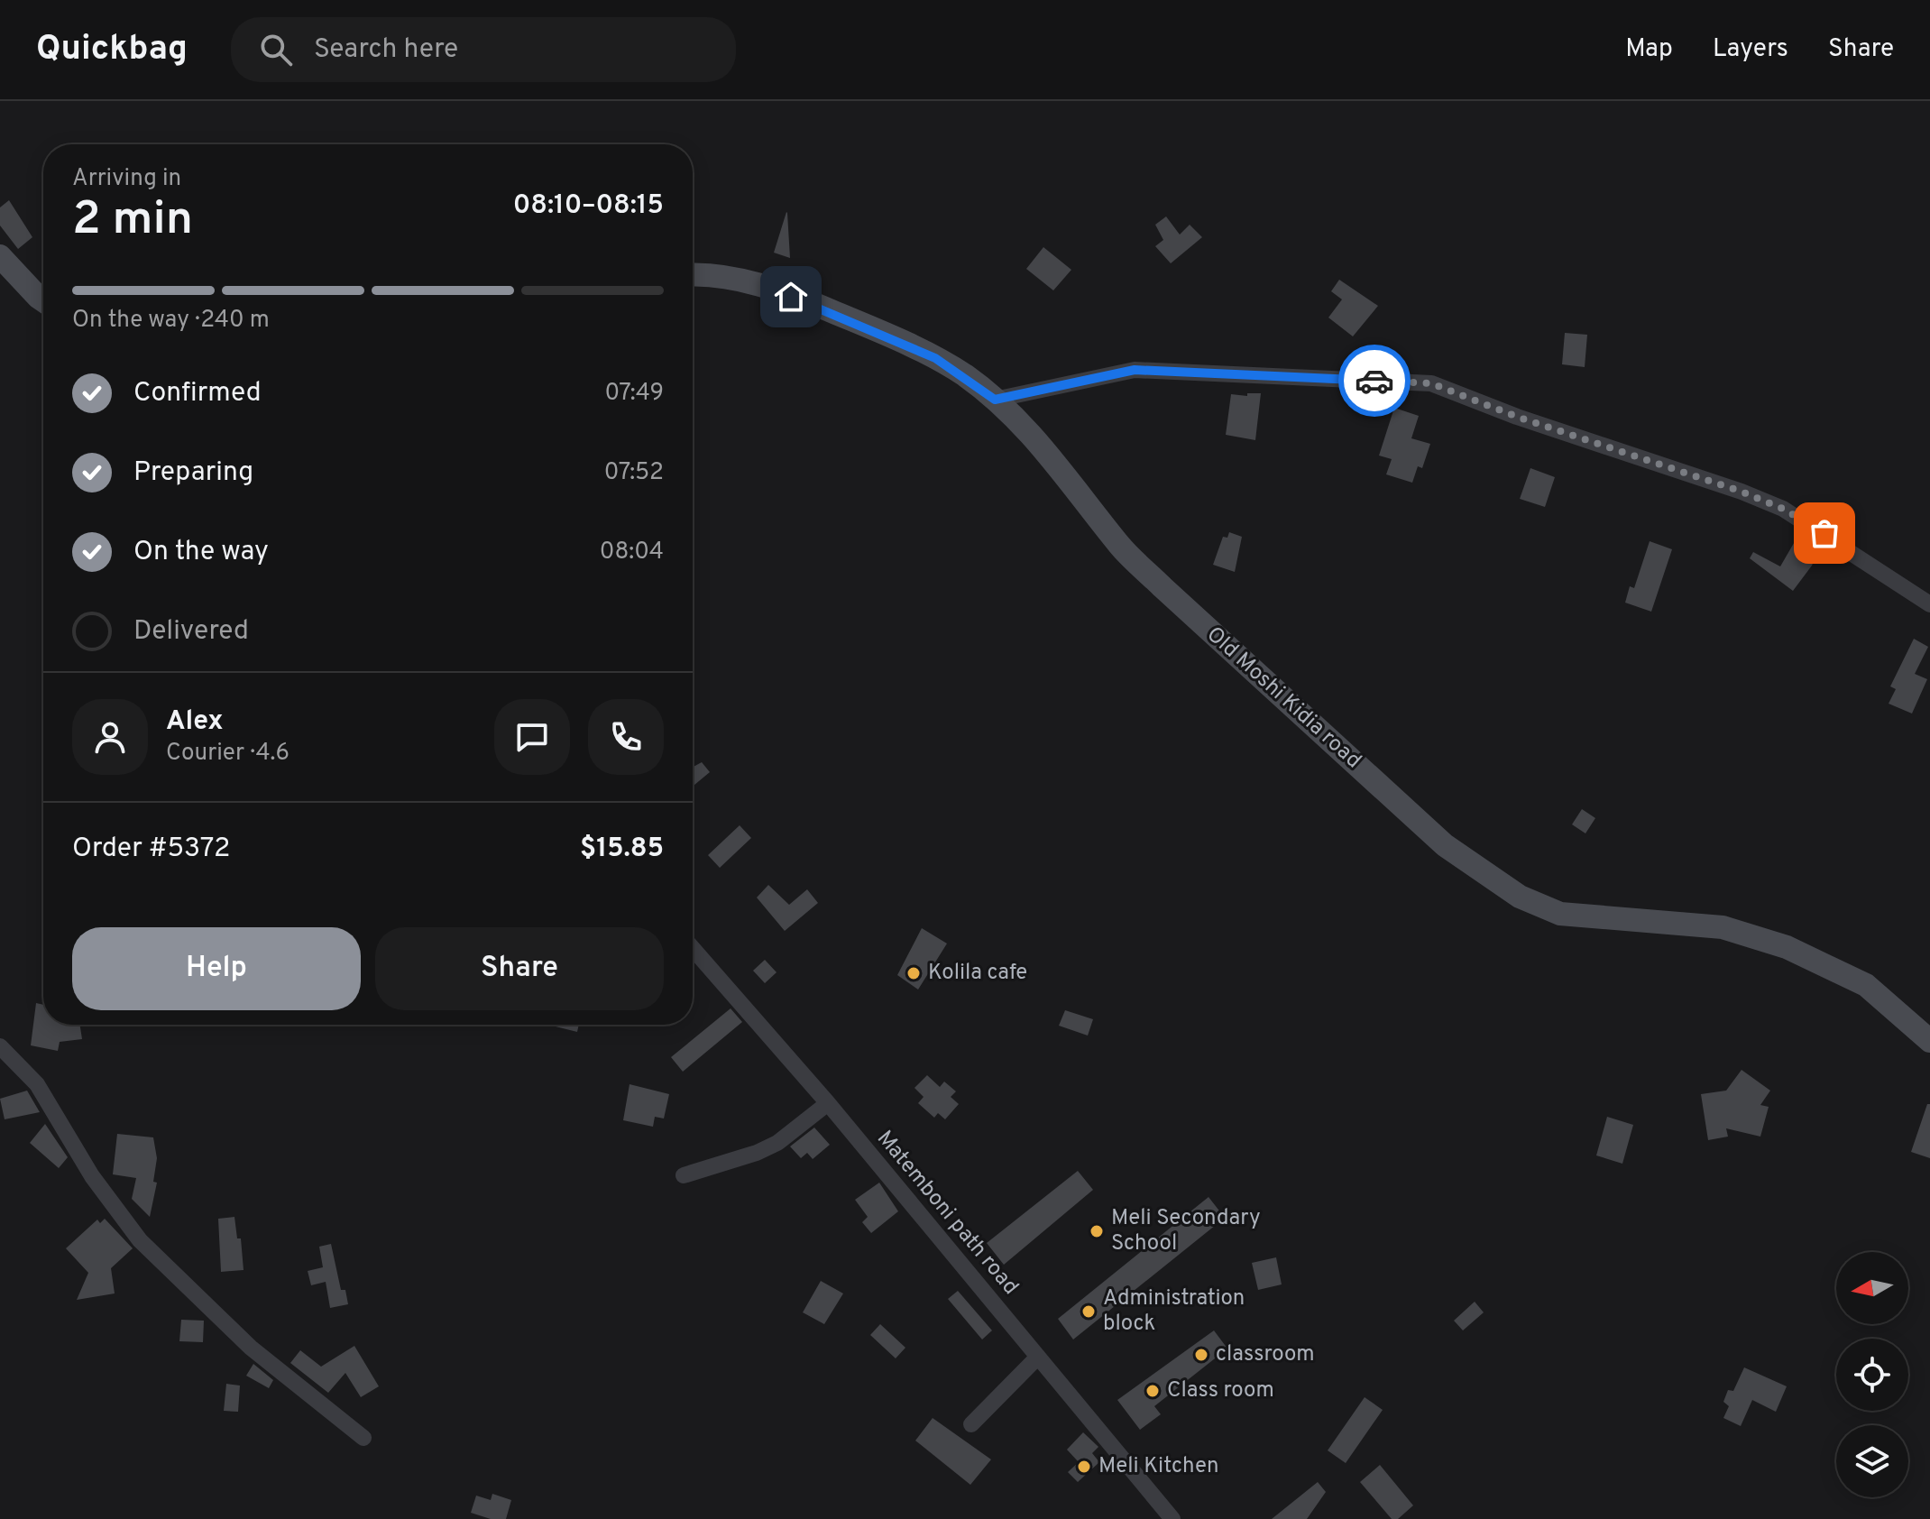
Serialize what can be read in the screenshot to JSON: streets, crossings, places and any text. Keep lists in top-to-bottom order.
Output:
{
  "streets": {
    "street": ["Old Moshi Kidia road", "Matemboni path road"]
  },
  "places": [
    "Kolila cafe",
    "Meli Secondary School",
    "Administration block",
    "classroom",
    "Class room",
    "Meli Kitchen"
  ],
  "north": "left",
  "page": {
    "header": "Quickbag",
    "search": "Search here",
    "nav": ["Map", "Layers", "Share"],
    "heading": ["2 min", "Arriving in", "08:10–08:15"],
    "panel": [
      "Alex",
      "Courier · 4.6",
      "Order #5372",
      "$15.85"
    ],
    "bar": "On the way · 240 m",
    "list": [
      ["Confirmed", "07:49"],
      ["Preparing", "07:52"],
      ["On the way", "08:04"],
      "Delivered"
    ],
    "buttons": ["Help", "Share"]
  }
}
